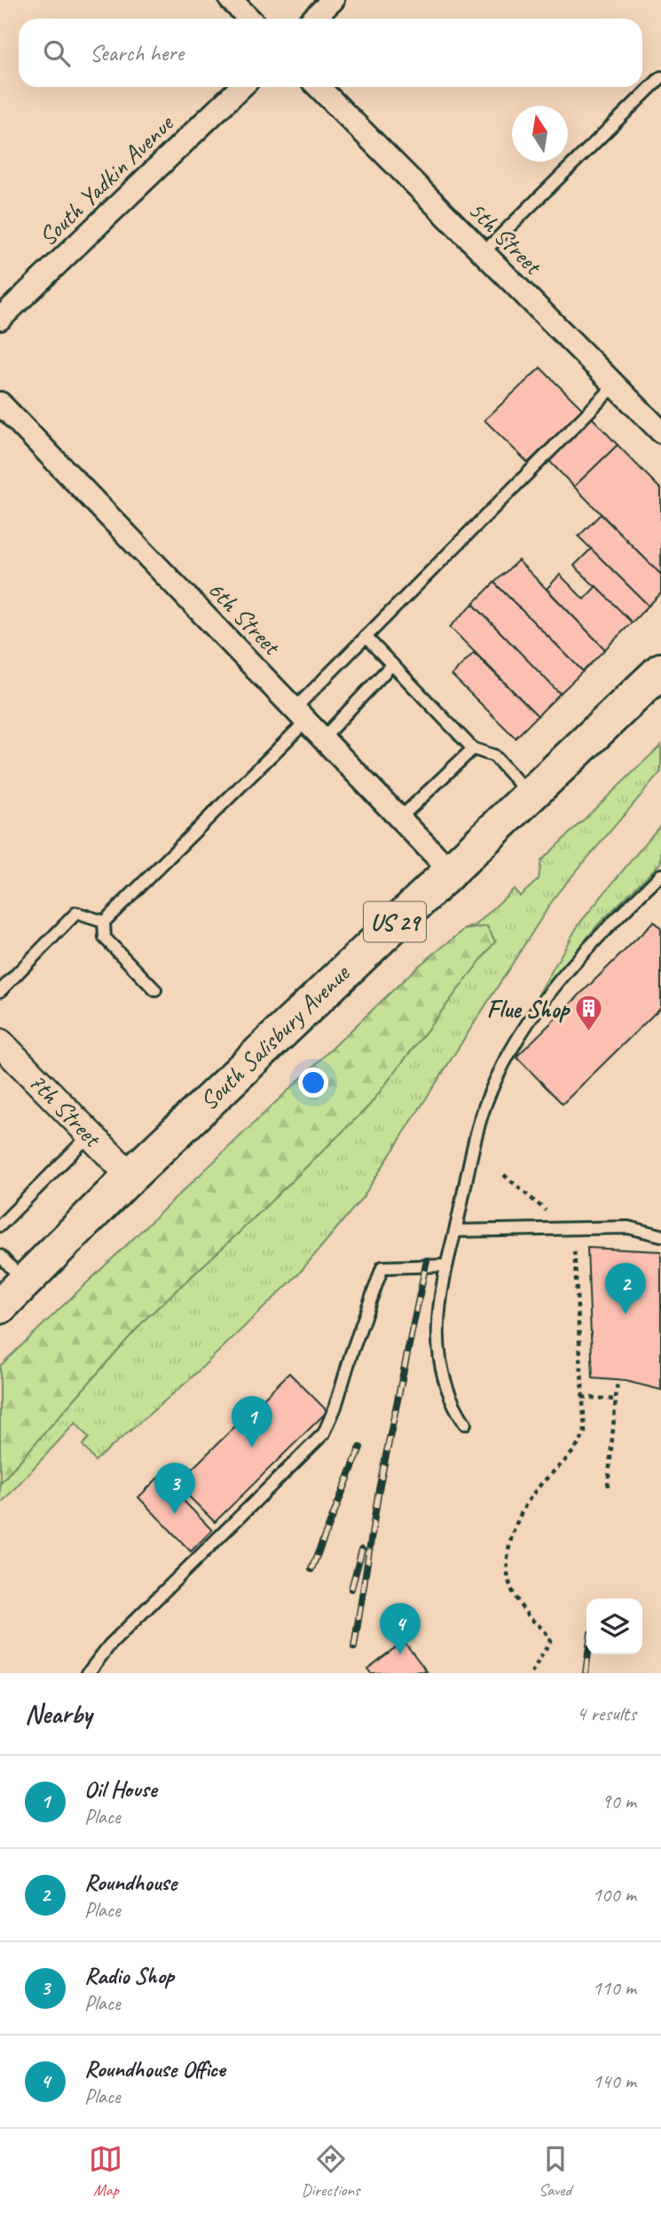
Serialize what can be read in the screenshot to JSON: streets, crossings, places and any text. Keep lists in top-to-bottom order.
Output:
{
  "streets": {
    "main road": ["US 29", "South Salisbury Avenue"],
    "street": [
      "South Yadkin Avenue",
      "5th Street",
      "6th Street",
      "7th Street"
    ]
  },
  "crossings": [
    ["6th Street", "South Salisbury Avenue"],
    ["South Salisbury Avenue", "7th Street"]
  ],
  "places": {
    "building": ["Flue Shop"]
  },
  "north": "top",
  "page": {
    "search": "Search here",
    "pins": [
      "2",
      "1",
      "3",
      "4"
    ],
    "heading": ["Nearby", "4 results"],
    "list": [
      {
        "mark": "1",
        "name": "Oil House",
        "note": "Place",
        "value": "90 m"
      },
      {
        "mark": "2",
        "name": "Roundhouse",
        "note": "Place",
        "value": "100 m"
      },
      {
        "mark": "3",
        "name": "Radio Shop",
        "note": "Place",
        "value": "110 m"
      },
      {
        "mark": "4",
        "name": "Roundhouse Office",
        "note": "Place",
        "value": "140 m"
      }
    ],
    "nav": ["Map", "Directions", "Saved"]
  }
}
